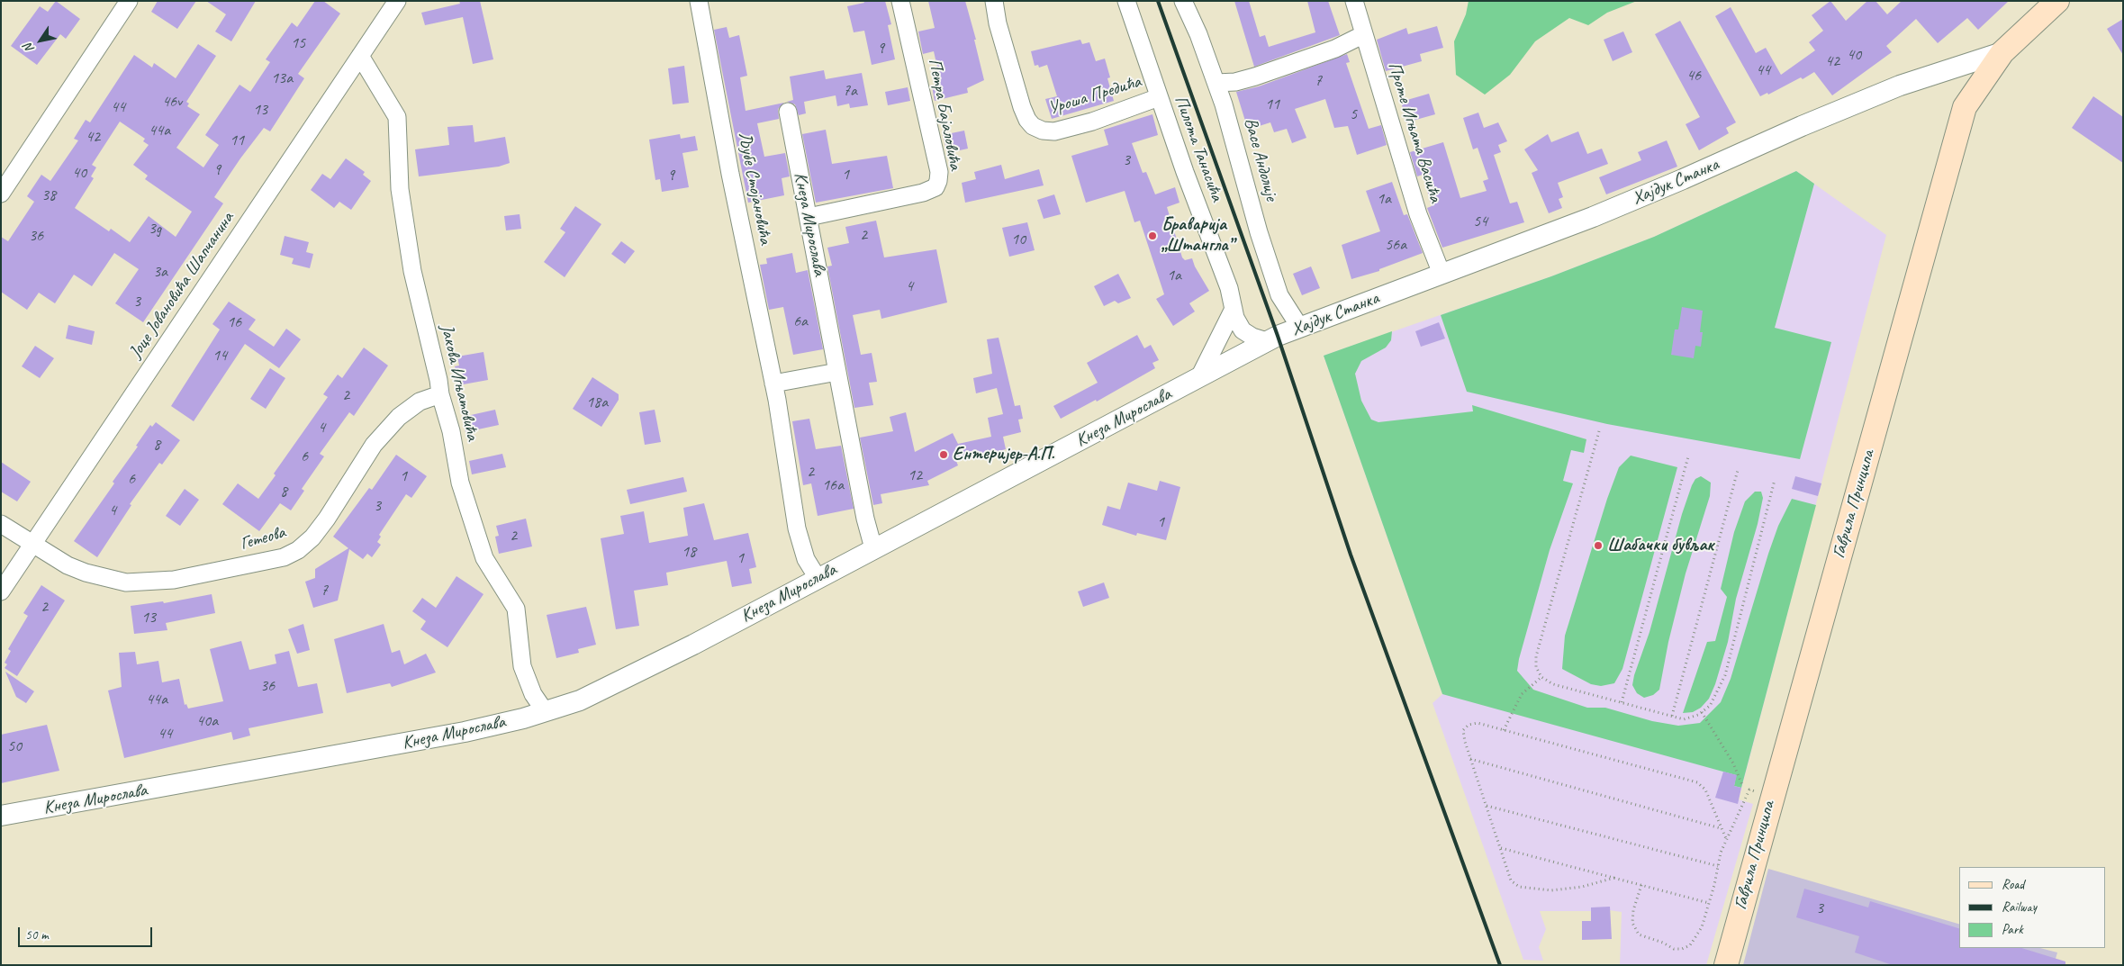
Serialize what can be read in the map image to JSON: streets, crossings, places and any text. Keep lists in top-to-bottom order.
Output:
{
  "streets": {
    "main road": ["Хајдук Станка", "Гаврила Принципа"],
    "street": [
      "Уроша Предића",
      "Петра Бајаловића",
      "Проте Игњата Васића",
      "Пилота Танасића",
      "Васе Андолије",
      "Љубе Стојановића",
      "Кнеза Мирослава",
      "Јоце Јовановића Шапчанина",
      "Јакова Игњатовића",
      "Гетеова"
    ]
  },
  "crossings": [
    ["Уроша Предића", "Пилота Танасића"],
    ["Петра Бајаловића", "Кнеза Мирослава"],
    ["Проте Игњата Васића", "Хајдук Станка"],
    ["Пилота Танасића", "Хајдук Станка"],
    ["Пилота Танасића", "Кнеза Мирослава"],
    ["Васе Андолије", "Хајдук Станка"],
    ["Хајдук Станка", "Кнеза Мирослава"],
    ["Хајдук Станка", "Гаврила Принципа"],
    ["Љубе Стојановића", "Кнеза Мирослава"],
    ["Кнеза Мирослава", "Јакова Игњатовића"],
    ["Јоце Јовановића Шапчанина", "Јакова Игњатовића"],
    ["Јоце Јовановића Шапчанина", "Гетеова"],
    ["Јакова Игњатовића", "Гетеова"]
  ],
  "places": ["Браварија „Штангла”", "Ентеријер-А.П.", "Шабачки бувљак"],
  "house_numbers": [
    "15",
    "9",
    "40",
    "42",
    "44",
    "46",
    "13a",
    "7",
    "7a",
    "46v",
    "11",
    "44",
    "13",
    "5",
    "44a",
    "42",
    "11",
    "3",
    "9",
    "40",
    "1",
    "9",
    "38",
    "1a",
    "54",
    "3g",
    "2",
    "36",
    "10",
    "56a",
    "3a",
    "1a",
    "4",
    "3",
    "6a",
    "16",
    "14",
    "2",
    "18a",
    "4",
    "8",
    "6",
    "2",
    "12",
    "1",
    "6",
    "16a",
    "8",
    "3",
    "4",
    "1",
    "2",
    "18",
    "1",
    "7",
    "2",
    "13",
    "36",
    "44a",
    "40a",
    "44",
    "50",
    "3"
  ],
  "legend": ["Road", "Railway", "Park"],
  "scale_bar": "50 m",
  "north": "bottom left"
}
